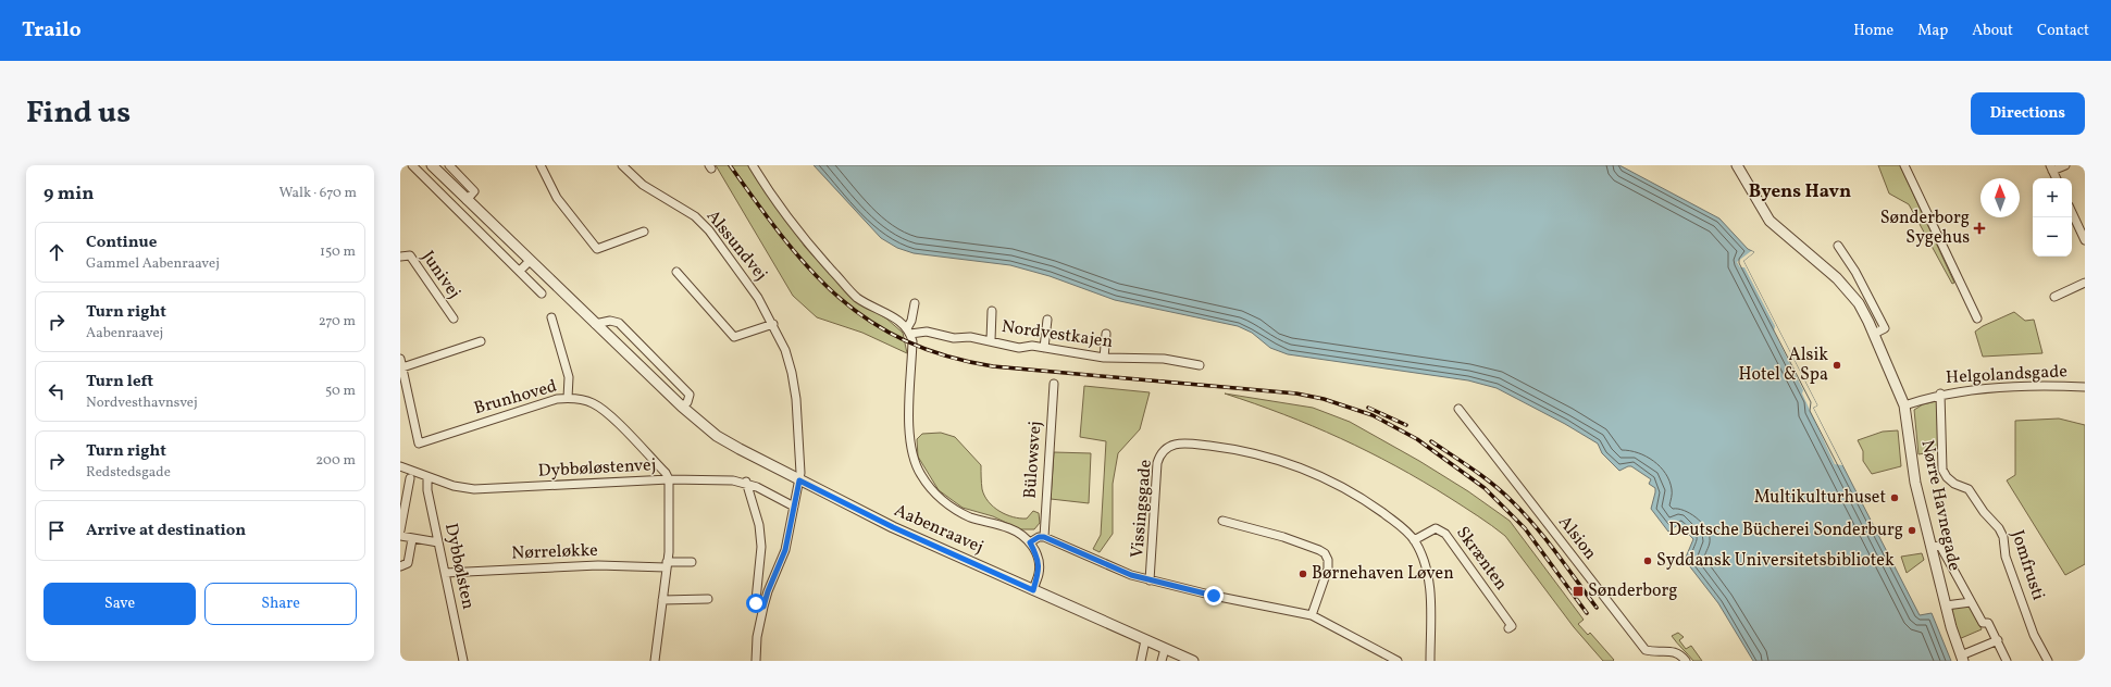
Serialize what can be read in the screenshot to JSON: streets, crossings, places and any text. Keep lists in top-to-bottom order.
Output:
{
  "streets": {
    "street": [
      "Alssundvej",
      "Junivej",
      "Nordvestkajen",
      "Helgolandsgade",
      "Brunhoved",
      "Bülowsvej",
      "Dybbøløstenvej",
      "Nørre Havnegade",
      "Vissingsgade",
      "Aabenraavej",
      "Alsion",
      "Nørreløkke",
      "Skrænten",
      "Jomfrusti",
      "Dybbølsten"
    ]
  },
  "crossings": [
    ["Alssundvej", "Dybbøløstenvej"],
    ["Alssundvej", "Aabenraavej"],
    ["Helgolandsgade", "Nørre Havnegade"],
    ["Helgolandsgade", "Jomfrusti"],
    ["Brunhoved", "Dybbøløstenvej"],
    ["Dybbøløstenvej", "Dybbølsten"],
    ["Vissingsgade", "Skrænten"],
    ["Nørreløkke", "Dybbølsten"]
  ],
  "districts": ["Byens Havn"],
  "places": {
    "health": ["Sønderborg Sygehus"],
    "other": [
      "Alsik Hotel & Spa",
      "Multikulturhuset",
      "Deutsche Bücherei Sonderburg",
      "Syddansk Universitetsbibliotek",
      "Børnehaven Løven"
    ],
    "transit": ["Sønderborg"]
  },
  "north": "top",
  "page": {
    "header": "Trailo",
    "nav": [
      "Home",
      "Map",
      "About",
      "Contact"
    ],
    "title": "Find us",
    "buttons": [
      "Directions",
      ["Save", "Share"]
    ],
    "heading": ["9 min", "Walk · 670 m"],
    "map_buttons": ["+", "−"],
    "list": [
      ["Continue", "Gammel Aabenraavej", "150 m"],
      ["Turn right", "Aabenraavej", "270 m"],
      ["Turn left", "Nordvesthavnsvej", "50 m"],
      ["Turn right", "Redstedsgade", "200 m"],
      "Arrive at destination"
    ]
  }
}
